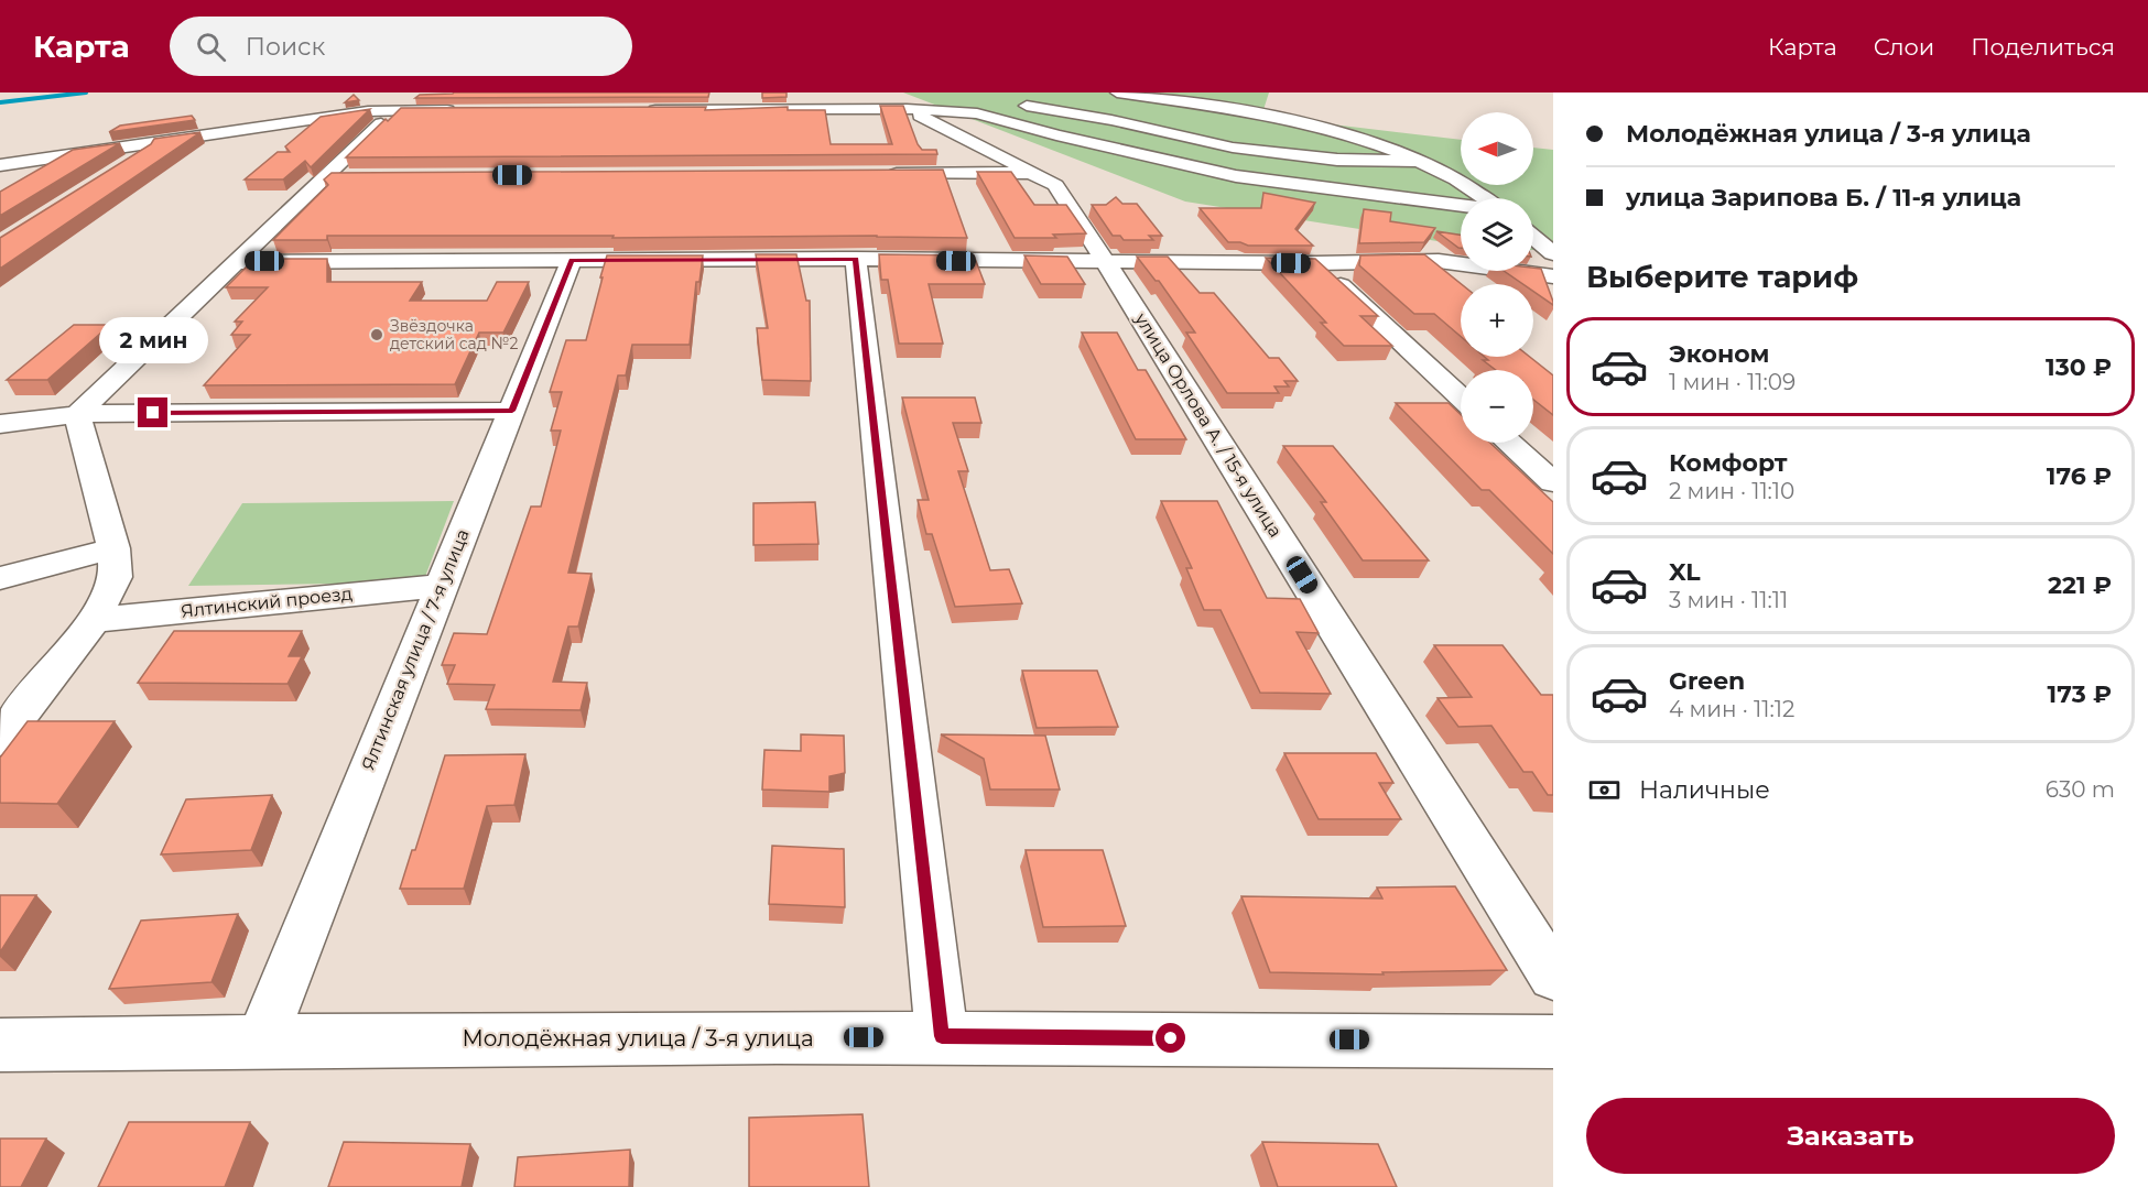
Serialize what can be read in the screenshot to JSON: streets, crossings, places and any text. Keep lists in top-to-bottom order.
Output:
{
  "streets": {
    "street": [
      "улица Орлова А. / 15-я улица",
      "Ялтинский проезд",
      "Ялтинская улица / 7-я улица",
      "Молодёжная улица / 3-я улица"
    ]
  },
  "crossings": [
    ["Ялтинский проезд", "Ялтинская улица / 7-я улица"],
    ["Ялтинская улица / 7-я улица", "Молодёжная улица / 3-я улица"]
  ],
  "places": ["Звёздочка детский сад №2"],
  "north": "left",
  "page": {
    "header": "Карта",
    "search": "Поиск",
    "nav": ["Карта", "Слои", "Поделиться"],
    "banner": ["Молодёжная улица / 3-я улица", "улица Зарипова Б. / 11-я улица"],
    "map_buttons": ["+", "−"],
    "heading": "Выберите тариф",
    "bubble": "2 мин",
    "list": [
      {
        "name": "Эконом",
        "note": "1 мин · 11:09",
        "value": "130 ₽"
      },
      {
        "name": "Комфорт",
        "note": "2 мин · 11:10",
        "value": "176 ₽"
      },
      {
        "name": "XL",
        "note": "3 мин · 11:11",
        "value": "221 ₽"
      },
      {
        "name": "Green",
        "note": "4 мин · 11:12",
        "value": "173 ₽"
      }
    ],
    "pay": ["Наличные", "630 m"],
    "buttons": "Заказать"
  }
}
